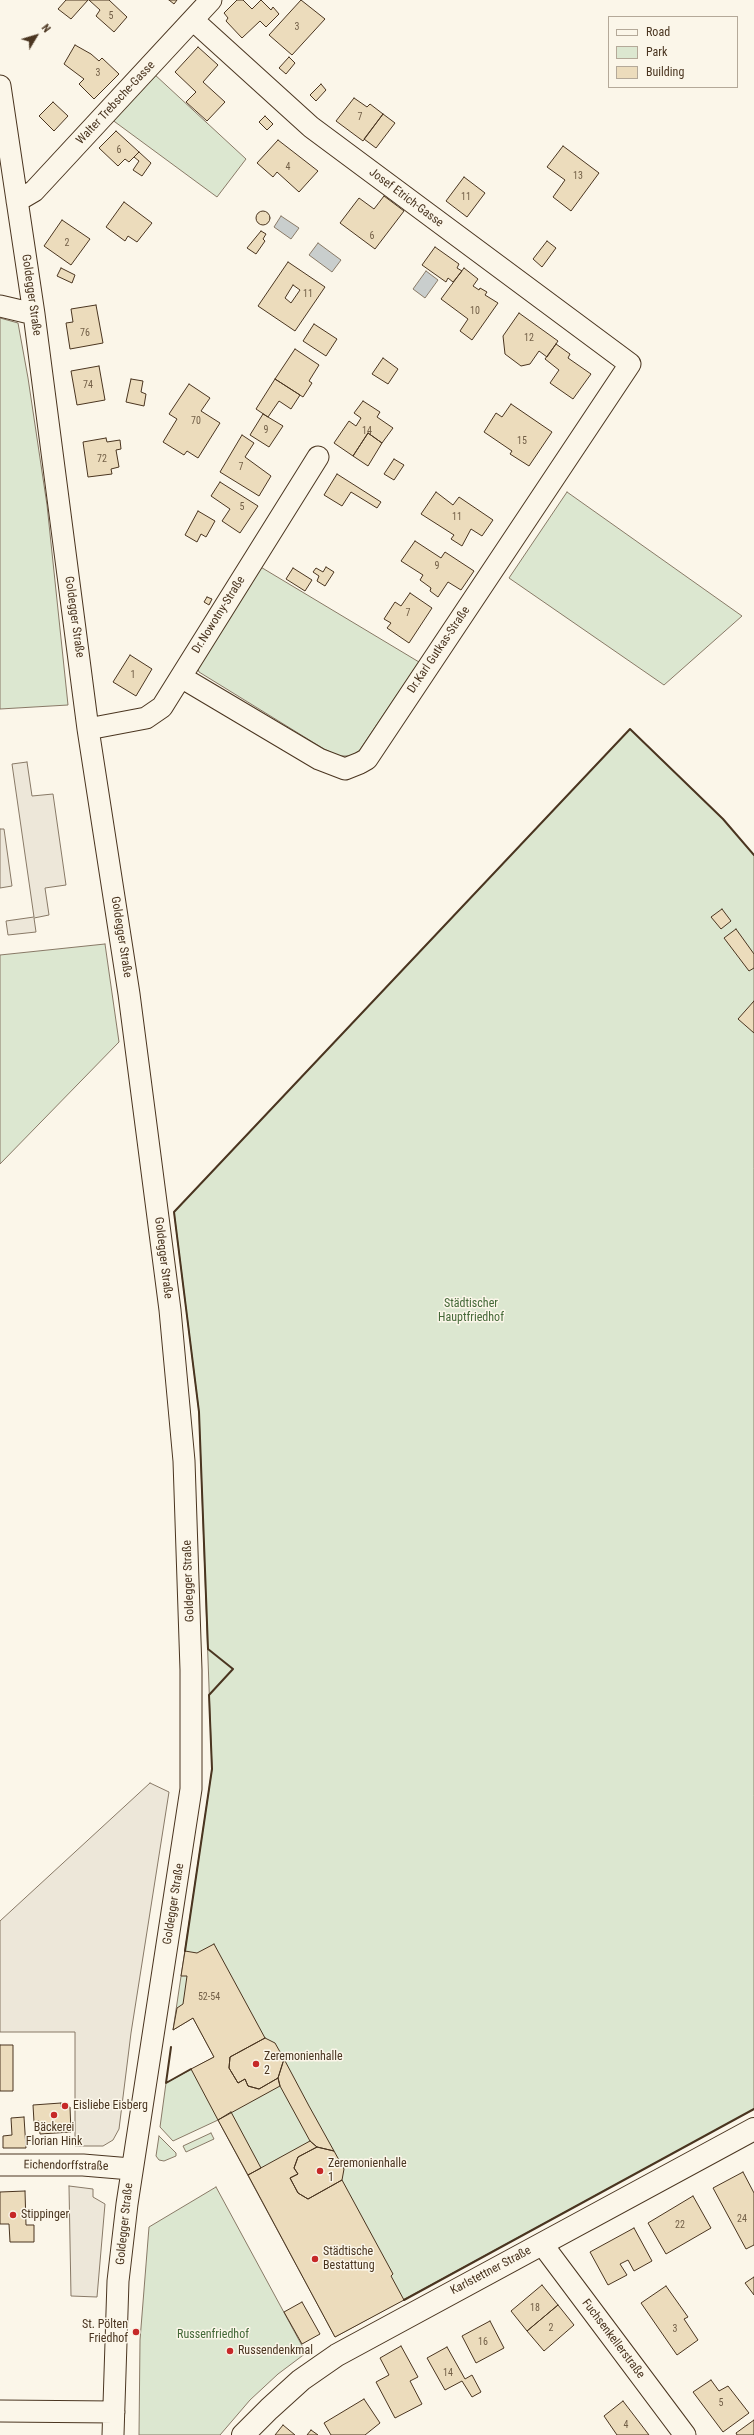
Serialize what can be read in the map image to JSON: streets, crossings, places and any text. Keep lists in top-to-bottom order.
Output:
{
  "streets": {
    "main road": ["Karlstettner Straße"],
    "street": [
      "Walter Trebsche-Gasse",
      "Josef Etrich-Gasse",
      "Goldegger Straße",
      "Dr.Nowotny-Straße",
      "Dr.Karl Gutkas-Straße",
      "Eichendorffstraße",
      "Fuchsenkellerstraße"
    ]
  },
  "crossings": [
    ["Walter Trebsche-Gasse", "Josef Etrich-Gasse"],
    ["Walter Trebsche-Gasse", "Goldegger Straße"],
    ["Josef Etrich-Gasse", "Dr.Karl Gutkas-Straße"],
    ["Goldegger Straße", "Dr.Nowotny-Straße"],
    ["Goldegger Straße", "Eichendorffstraße"],
    ["Dr.Nowotny-Straße", "Dr.Karl Gutkas-Straße"],
    ["Karlstettner Straße", "Fuchsenkellerstraße"]
  ],
  "parks": ["Städtischer Hauptfriedhof", "Russenfriedhof"],
  "places": [
    "Zeremonienhalle 2",
    "Eisliebe Eisberg",
    "Bäckerei Florian Hink",
    "Zeremonienhalle 1",
    "Stippinger",
    "Städtische Bestattung",
    "St. Pölten Friedhof",
    "Russendenkmal"
  ],
  "house_numbers": [
    "5",
    "3",
    "3",
    "7",
    "6",
    "4",
    "13",
    "11",
    "6",
    "2",
    "11",
    "10",
    "76",
    "12",
    "74",
    "70",
    "9",
    "14",
    "15",
    "72",
    "7",
    "5",
    "11",
    "9",
    "7",
    "1",
    "52-54",
    "24",
    "22",
    "18",
    "2",
    "3",
    "16",
    "14",
    "5",
    "4"
  ],
  "legend": ["Road", "Park", "Building"],
  "north": "top right"
}
